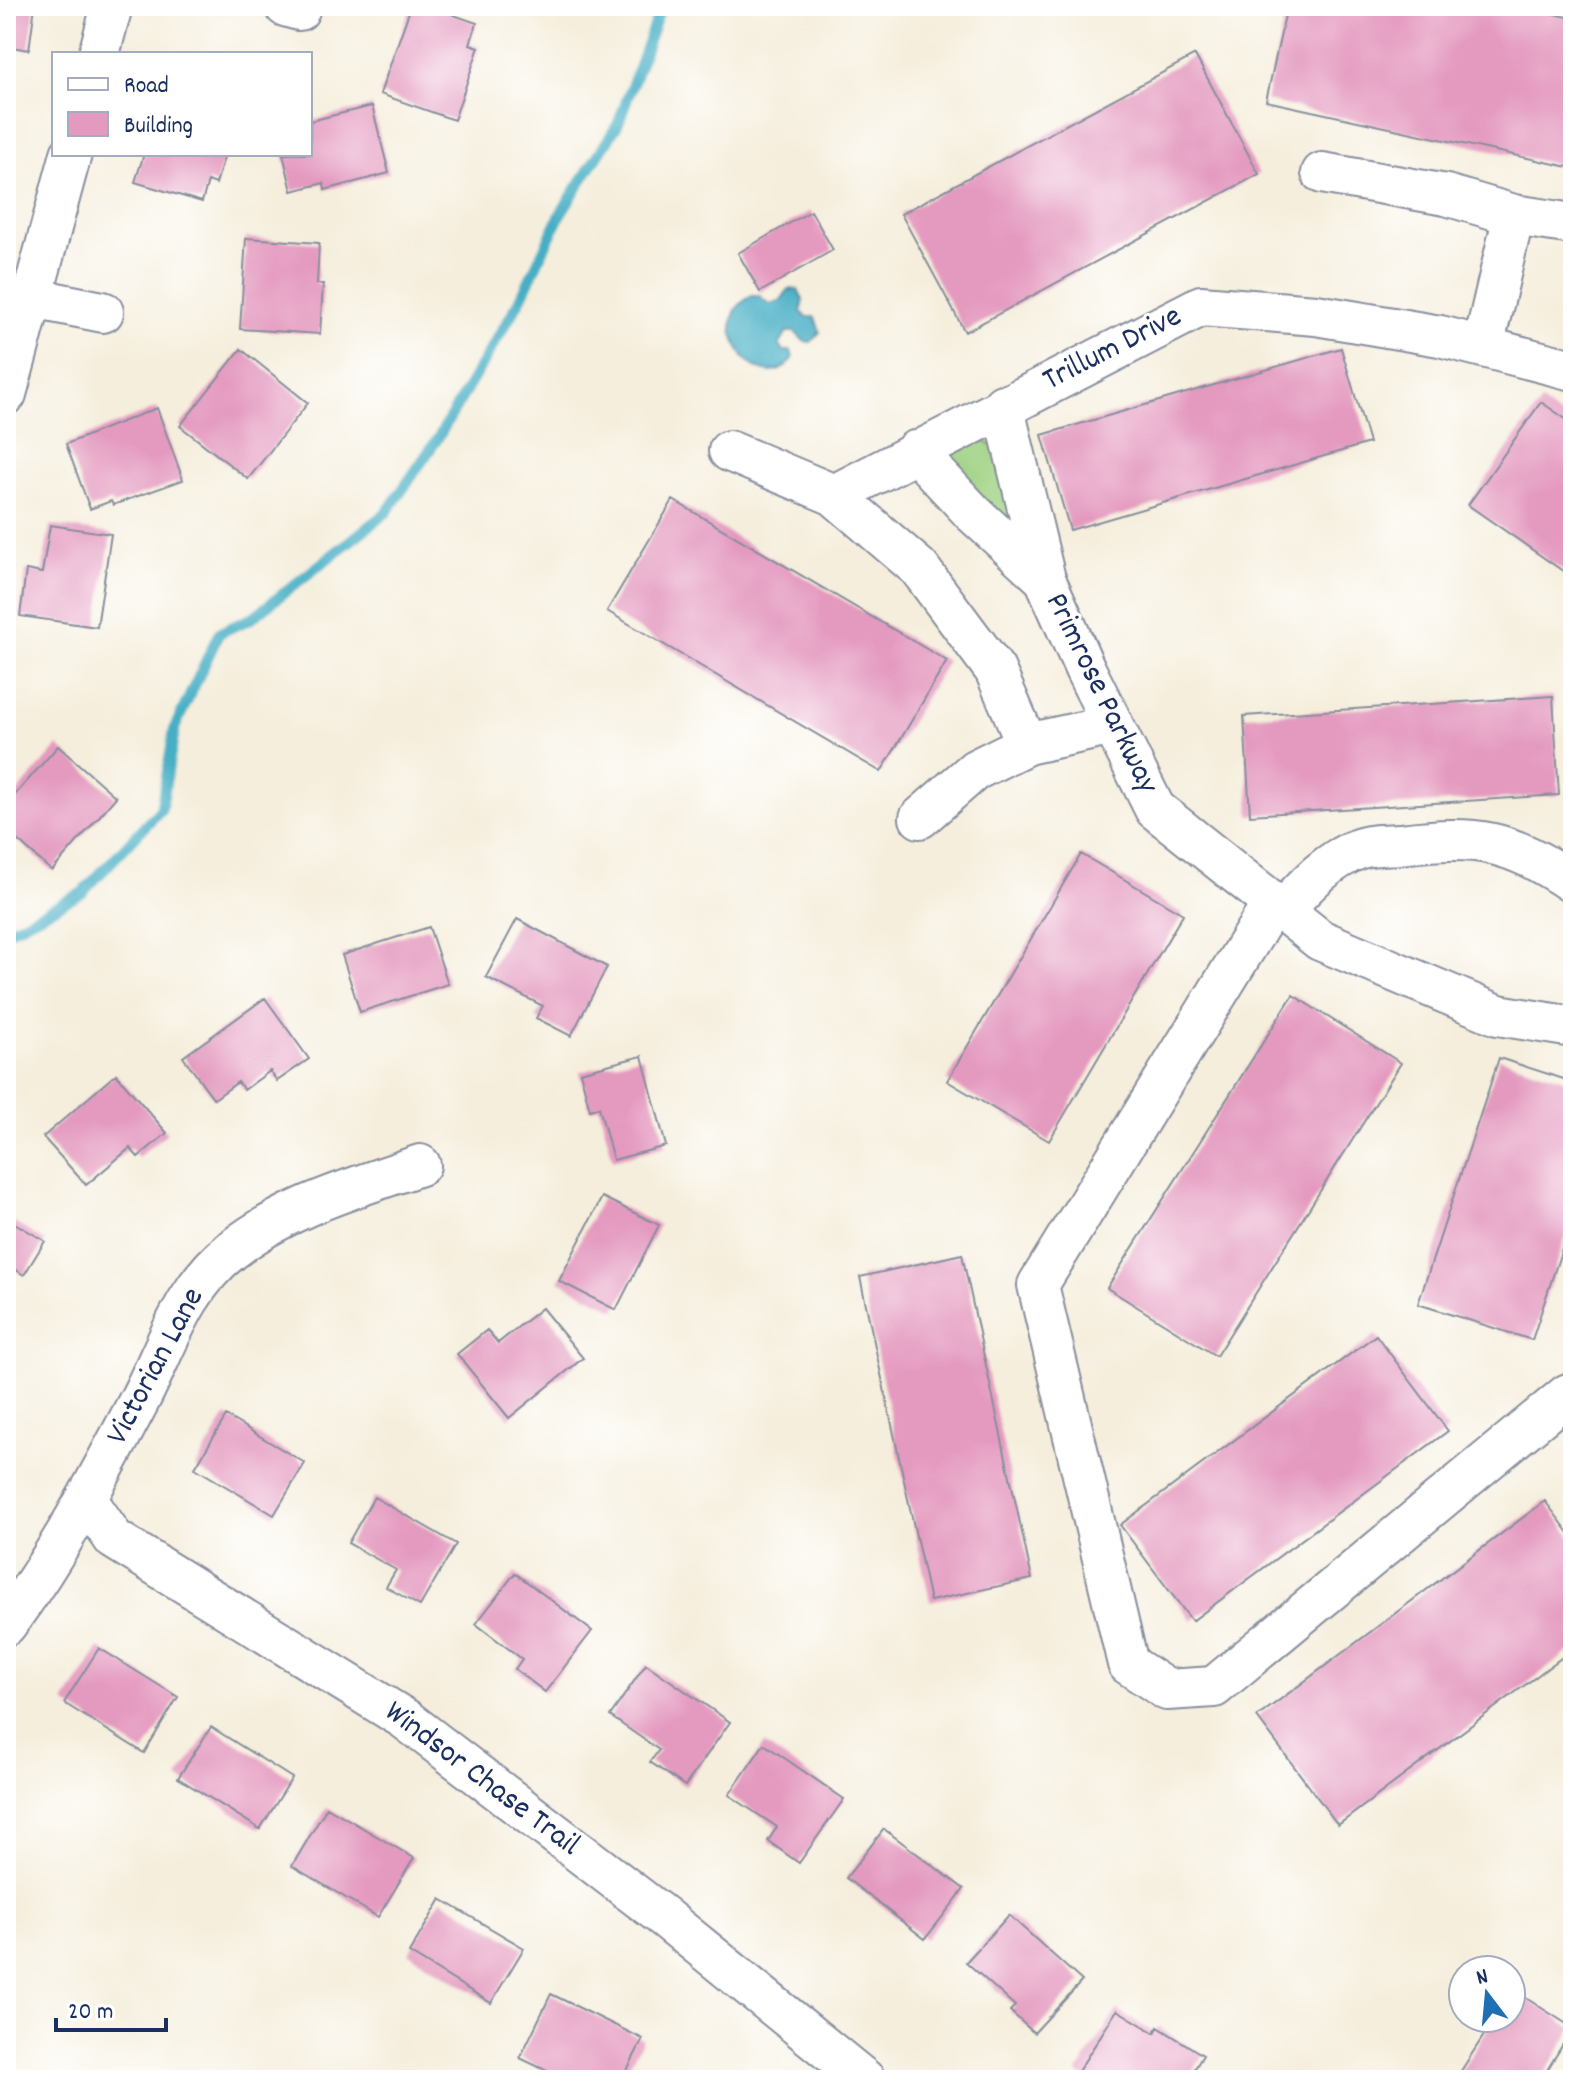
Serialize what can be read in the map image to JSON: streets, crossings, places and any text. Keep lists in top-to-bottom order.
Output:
{
  "streets": {
    "street": [
      "Trillum Drive",
      "Primrose Parkway",
      "Victorian Lane",
      "Windsor Chase Trail"
    ]
  },
  "crossings": [
    ["Trillum Drive", "Primrose Parkway"],
    ["Victorian Lane", "Windsor Chase Trail"]
  ],
  "legend": ["Road", "Building"],
  "scale_bar": "20 m",
  "north": "top"
}
